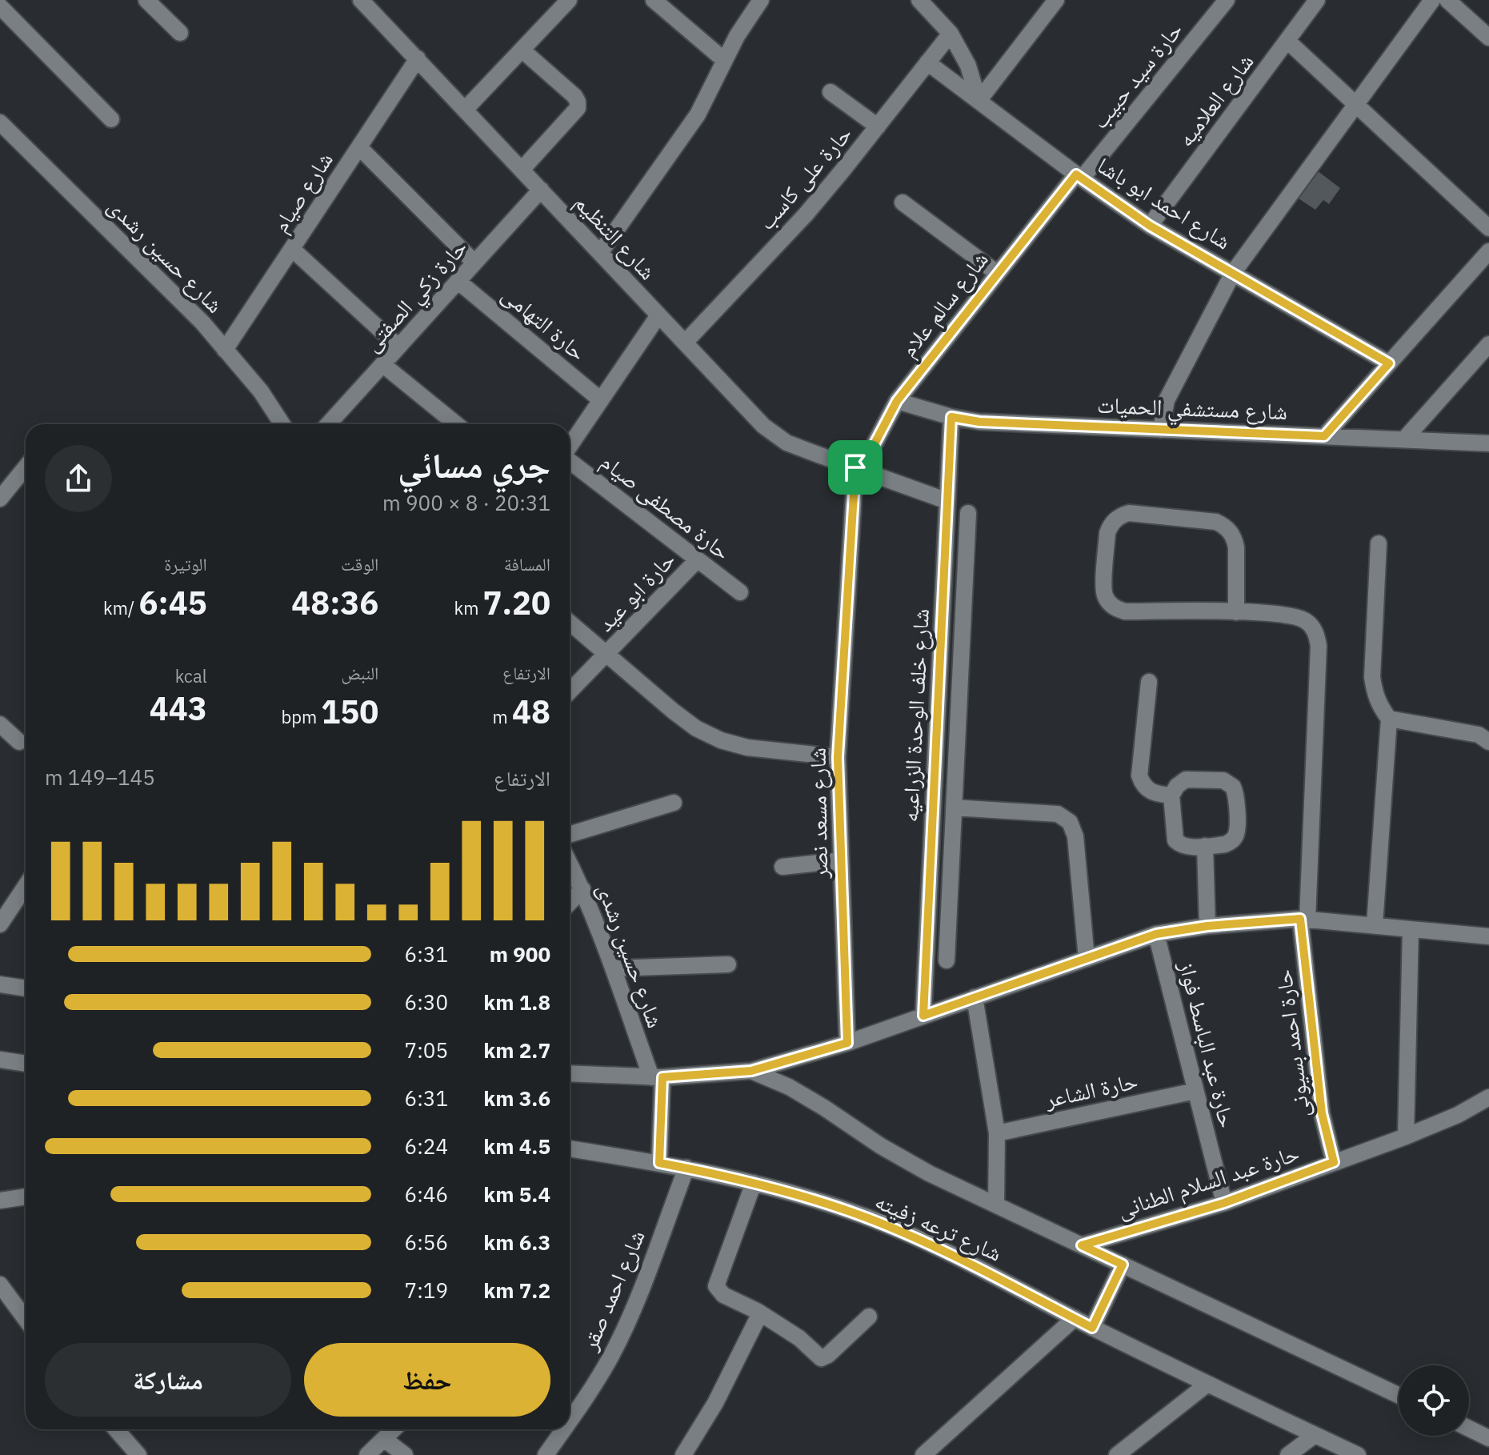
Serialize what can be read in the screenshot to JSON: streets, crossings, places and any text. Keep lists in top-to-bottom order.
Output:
{
  "streets": {
    "street": [
      "حارة سيد حبيب",
      "شارع العلاميه",
      "حارة على كاسب",
      "شارع صيام",
      "شارع احمد ابو باشا",
      "شارع التنظيم",
      "شارع حسين رشدى",
      "حارة زكي الصفتى",
      "شارع سالم علام",
      "حارة التهامى",
      "شارع مستشفي الحميات",
      "حارة مصطفى صيام",
      "حارة ابو عيد",
      "شارع خلف الوحدة الزراعيه",
      "شارع مسعد نصر",
      "حارة احمد بسيونى",
      "حارة عبد الباسط فواز",
      "حارة الشاعر",
      "حارة عبد السلام الطنانى",
      "شارع ترعه زفيته",
      "شارع احمد صقر"
    ]
  },
  "crossings": [
    ["حارة سيد حبيب", "شارع احمد ابو باشا"],
    ["حارة سيد حبيب", "شارع سالم علام"],
    ["شارع العلاميه", "شارع احمد ابو باشا"],
    ["حارة على كاسب", "شارع احمد ابو باشا"],
    ["حارة على كاسب", "شارع التنظيم"],
    ["شارع صيام", "شارع التنظيم"],
    ["شارع صيام", "شارع حسين رشدى"],
    ["شارع احمد ابو باشا", "شارع سالم علام"],
    ["شارع التنظيم", "حارة زكي الصفتى"],
    ["شارع التنظيم", "شارع سالم علام"],
    ["شارع التنظيم", "شارع خلف الوحدة الزراعيه"],
    ["شارع التنظيم", "شارع مسعد نصر"],
    ["حارة زكي الصفتى", "حارة التهامى"],
    ["شارع سالم علام", "شارع مستشفي الحميات"],
    ["شارع سالم علام", "شارع مسعد نصر"],
    ["شارع مستشفي الحميات", "شارع خلف الوحدة الزراعيه"],
    ["حارة مصطفى صيام", "حارة ابو عيد"],
    ["حارة احمد بسيونى", "حارة عبد السلام الطنانى"],
    ["حارة عبد الباسط فواز", "حارة الشاعر"],
    ["حارة عبد الباسط فواز", "حارة عبد السلام الطنانى"],
    ["حارة عبد السلام الطنانى", "شارع ترعه زفيته"],
    ["شارع ترعه زفيته", "شارع احمد صقر"]
  ],
  "page": {
    "heading": ["جري مسائي", "20:31 · 8 × 900 m"],
    "stats": [
      ["المسافة", "7.20 km"],
      ["الوقت", "48:36"],
      ["الوتيرة", "6:45 /km"],
      ["الارتفاع", "48 m"],
      ["النبض", "150 bpm"],
      ["kcal", "443"]
    ],
    "chart": ["الارتفاع", "145–149 m"],
    "list": [
      {
        "name": "900 m",
        "note": "6:31"
      },
      {
        "name": "1.8 km",
        "note": "6:30"
      },
      {
        "name": "2.7 km",
        "note": "7:05"
      },
      {
        "name": "3.6 km",
        "note": "6:31"
      },
      {
        "name": "4.5 km",
        "note": "6:24"
      },
      {
        "name": "5.4 km",
        "note": "6:46"
      },
      {
        "name": "6.3 km",
        "note": "6:56"
      },
      {
        "name": "7.2 km",
        "note": "7:19"
      }
    ],
    "buttons": ["حفظ", "مشاركة"]
  }
}
